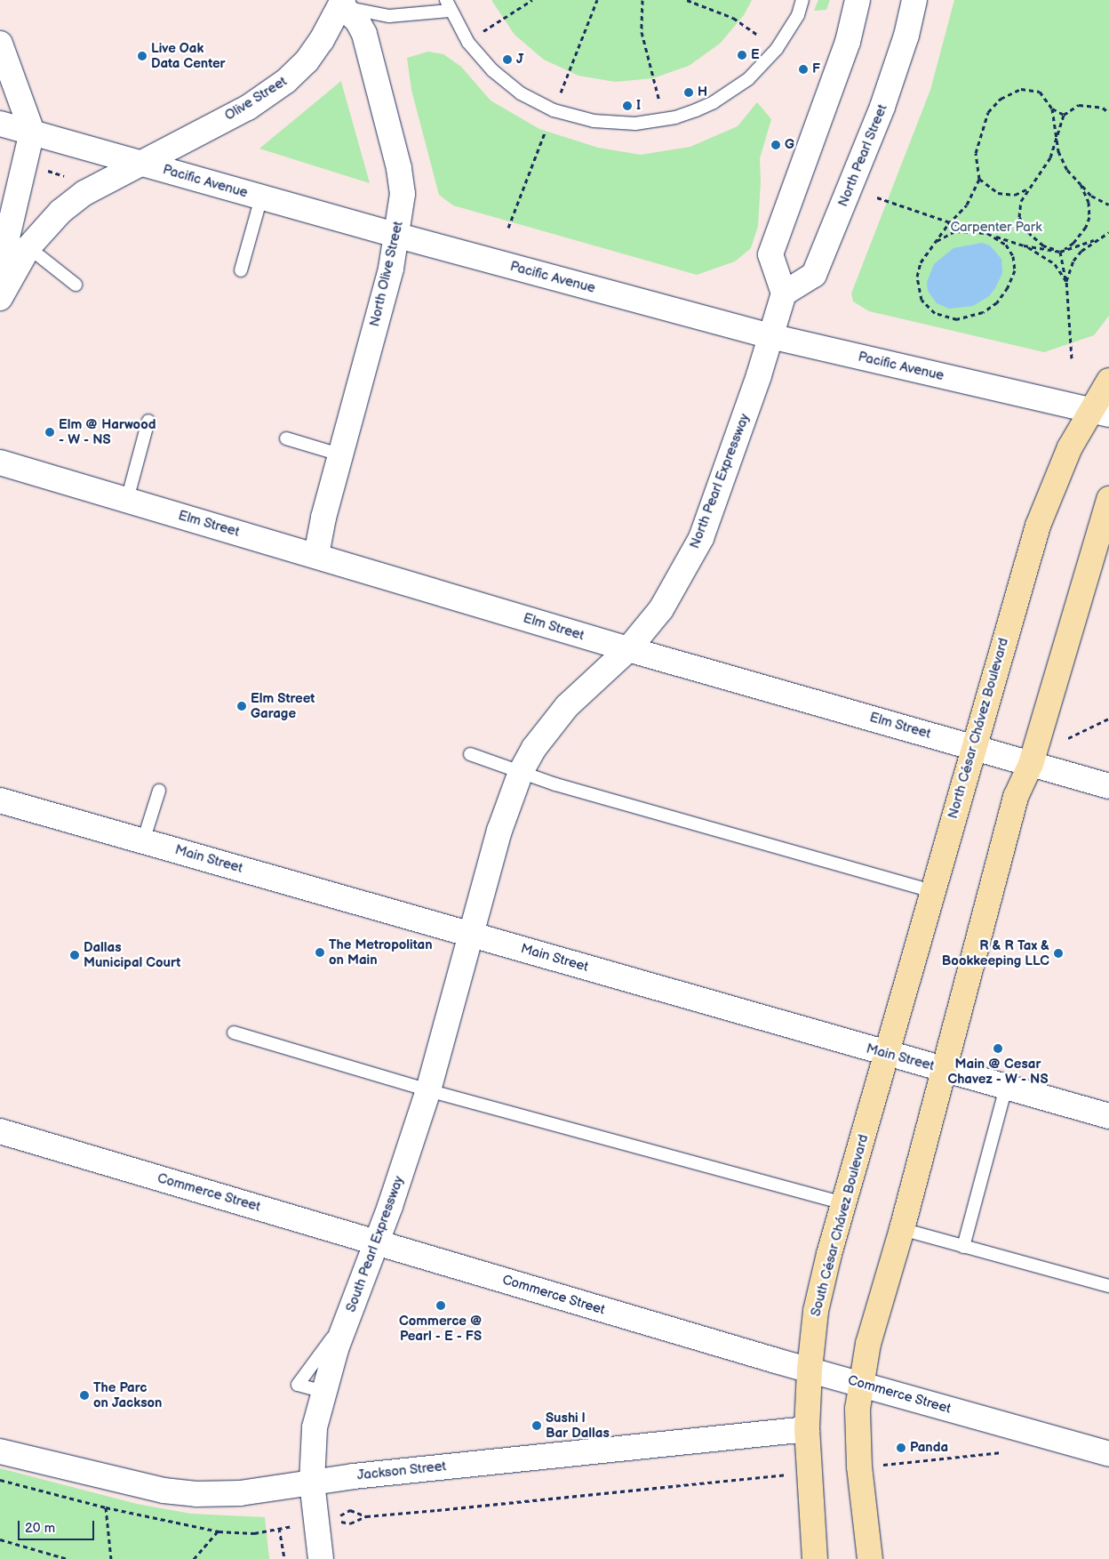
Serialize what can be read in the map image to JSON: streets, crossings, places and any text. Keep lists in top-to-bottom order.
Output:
{
  "streets": {
    "main road": [
      "Olive Street",
      "North Pearl Street",
      "Pacific Avenue",
      "North Olive Street",
      "North Pearl Expressway",
      "Elm Street",
      "North César Chávez Boulevard",
      "Main Street",
      "Commerce Street",
      "South César Chávez Boulevard",
      "South Pearl Expressway",
      "Jackson Street"
    ]
  },
  "crossings": [
    ["Olive Street", "Pacific Avenue"],
    ["Olive Street", "North Olive Street"],
    ["Pacific Avenue", "North Olive Street"],
    ["Pacific Avenue", "North Pearl Expressway"],
    ["Pacific Avenue", "North César Chávez Boulevard"],
    ["North Olive Street", "Elm Street"],
    ["North Pearl Expressway", "Elm Street"],
    ["North Pearl Expressway", "Main Street"],
    ["North Pearl Expressway", "South Pearl Expressway"],
    ["Elm Street", "North César Chávez Boulevard"],
    ["North César Chávez Boulevard", "Main Street"],
    ["North César Chávez Boulevard", "South César Chávez Boulevard"],
    ["Main Street", "South César Chávez Boulevard"],
    ["Main Street", "South Pearl Expressway"],
    ["Commerce Street", "South César Chávez Boulevard"],
    ["Commerce Street", "South Pearl Expressway"],
    ["South César Chávez Boulevard", "Jackson Street"],
    ["South Pearl Expressway", "Jackson Street"]
  ],
  "parks": ["Carpenter Park"],
  "places": [
    "E",
    "Live Oak Data Center",
    "J",
    "F",
    "H",
    "I",
    "G",
    "Elm @ Harwood - W - NS",
    "Elm Street Garage",
    "The Metropolitan on Main",
    "R & R Tax & Bookkeeping LLC",
    "Dallas Municipal Court",
    "Main @ Cesar Chavez - W - NS",
    "Commerce @ Pearl - E - FS",
    "The Parc on Jackson",
    "Sushi | Bar Dallas",
    "Panda"
  ],
  "scale_bar": "20 m"
}
